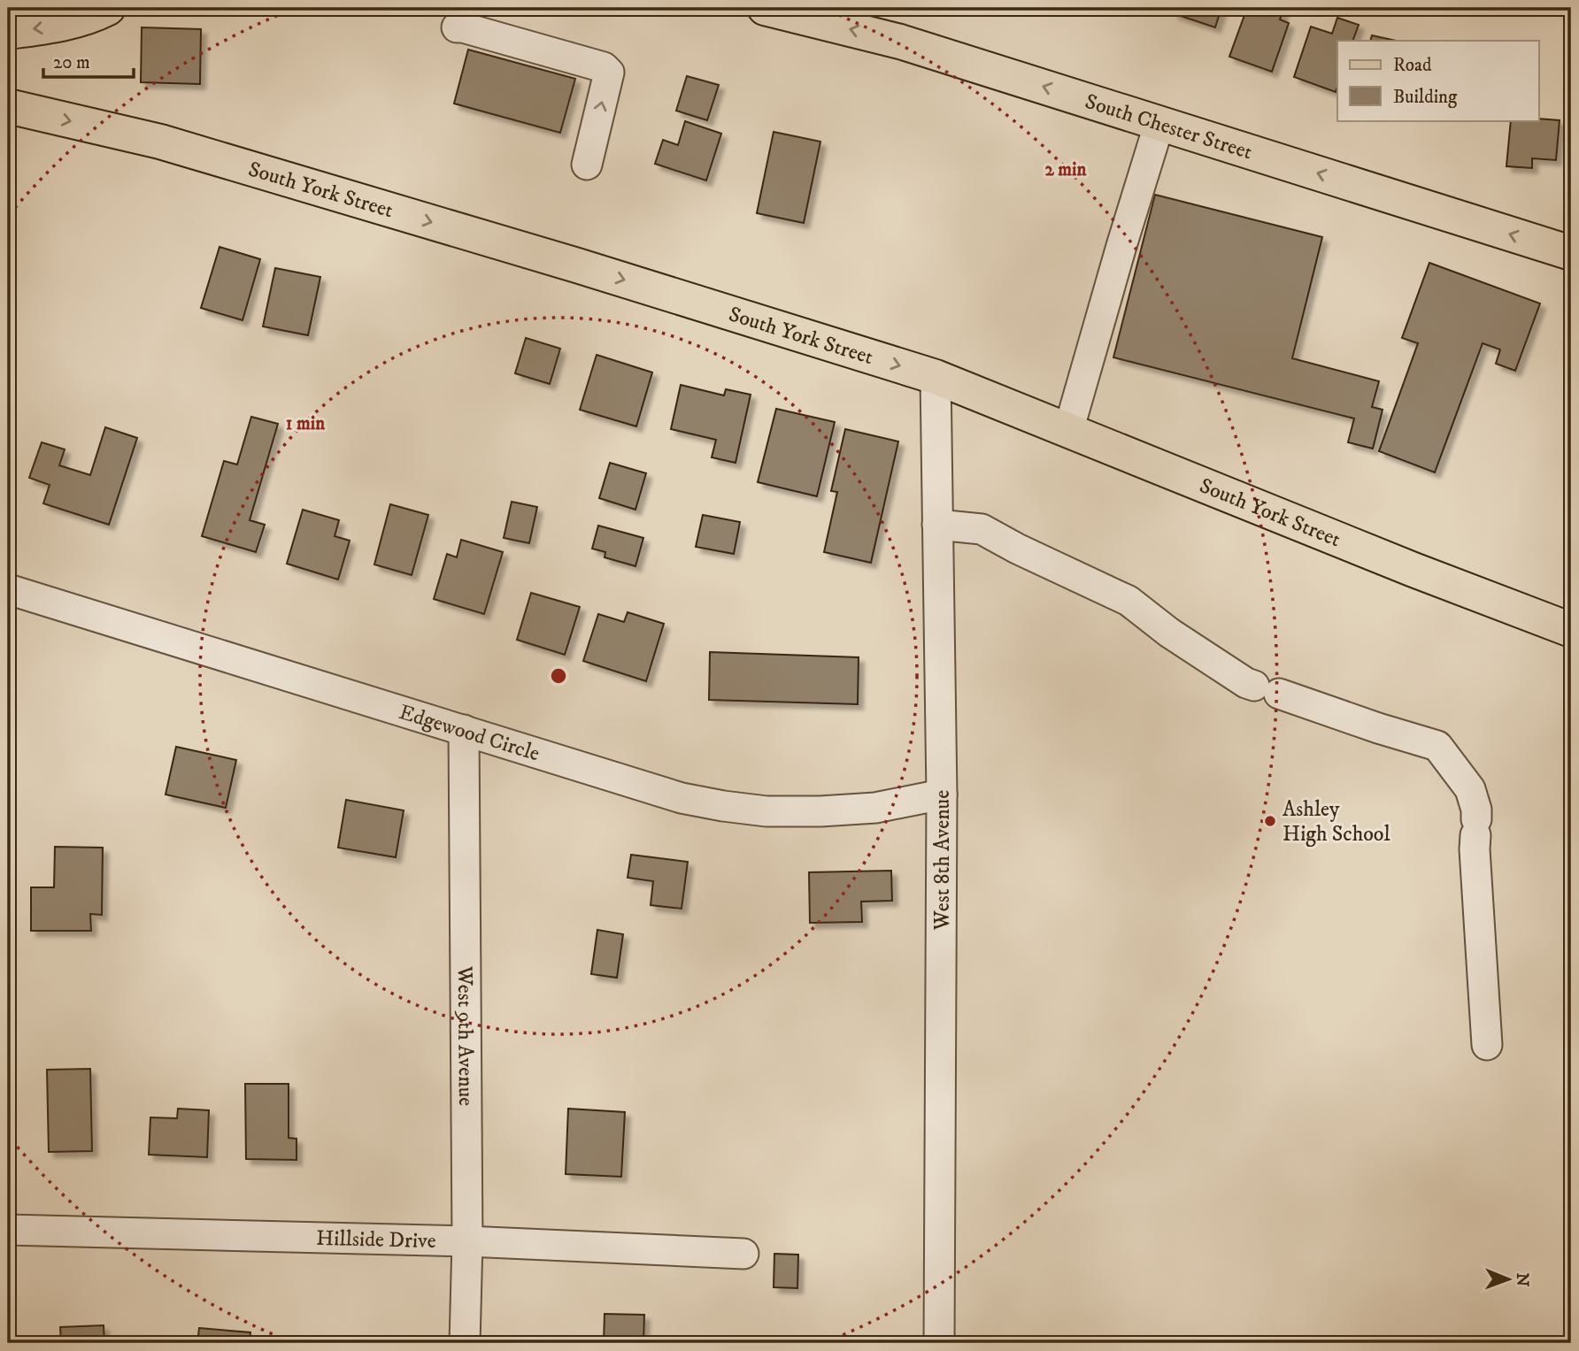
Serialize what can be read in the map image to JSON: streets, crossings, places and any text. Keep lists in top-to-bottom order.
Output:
{
  "streets": {
    "main road": ["South Chester Street", "South York Street"],
    "street": [
      "Edgewood Circle",
      "West 8th Avenue",
      "West 9th Avenue",
      "Hillside Drive"
    ]
  },
  "crossings": [
    ["South York Street", "West 8th Avenue"],
    ["Edgewood Circle", "West 8th Avenue"],
    ["Edgewood Circle", "West 9th Avenue"],
    ["West 9th Avenue", "Hillside Drive"]
  ],
  "one_way": ["South Chester Street", "South York Street"],
  "places": ["Ashley High School"],
  "legend": ["Road", "Building"],
  "scale_bar": "20 m",
  "north": "right",
  "rings": ["2 min", "1 min"]
}
